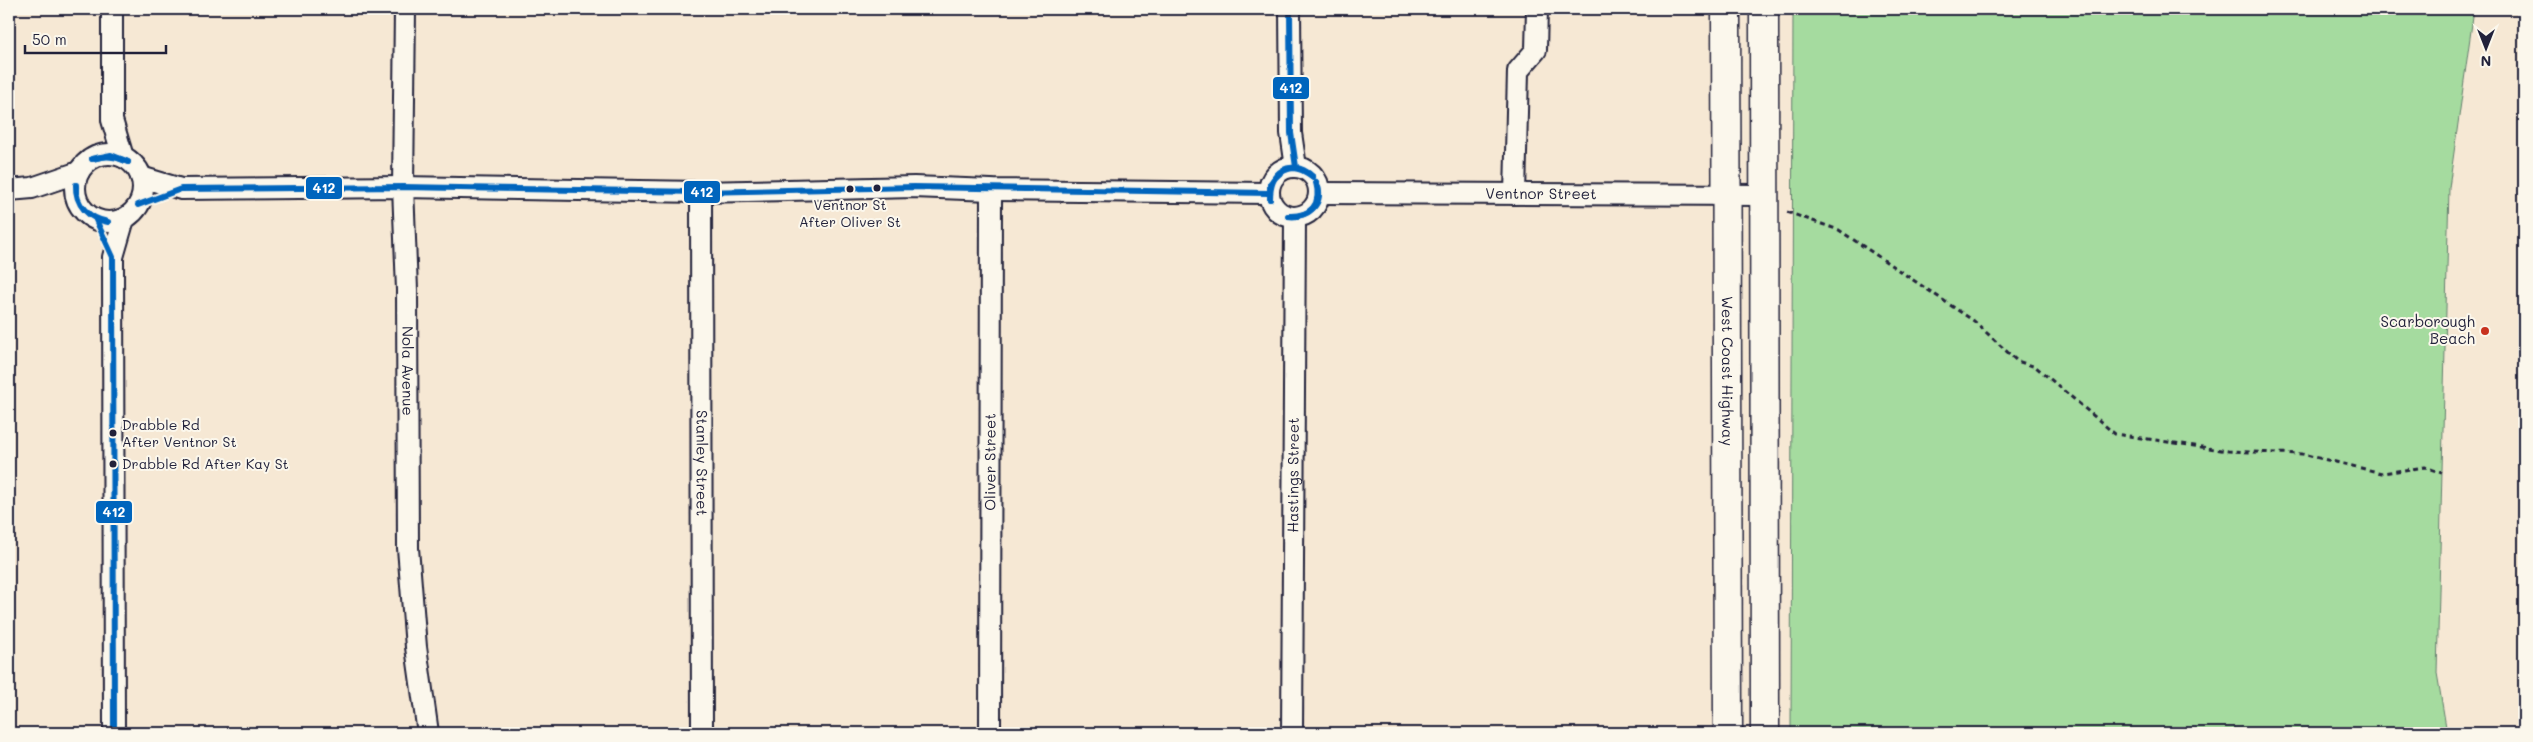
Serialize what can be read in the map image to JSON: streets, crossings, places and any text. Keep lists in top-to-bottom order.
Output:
{
  "streets": {
    "highway": ["West Coast Highway"],
    "street": [
      "Ventnor Street",
      "Nola Avenue",
      "Oliver Street",
      "Stanley Street",
      "Hastings Street"
    ]
  },
  "crossings": [
    ["Ventnor Street", "West Coast Highway"],
    ["Ventnor Street", "Hastings Street"]
  ],
  "places": [
    "Ventnor St After Oliver St",
    "Scarborough Beach",
    "Drabble Rd After Ventnor St",
    "Drabble Rd After Kay St"
  ],
  "lines": ["transit line 412"],
  "scale_bar": "50 m",
  "north": "bottom"
}
